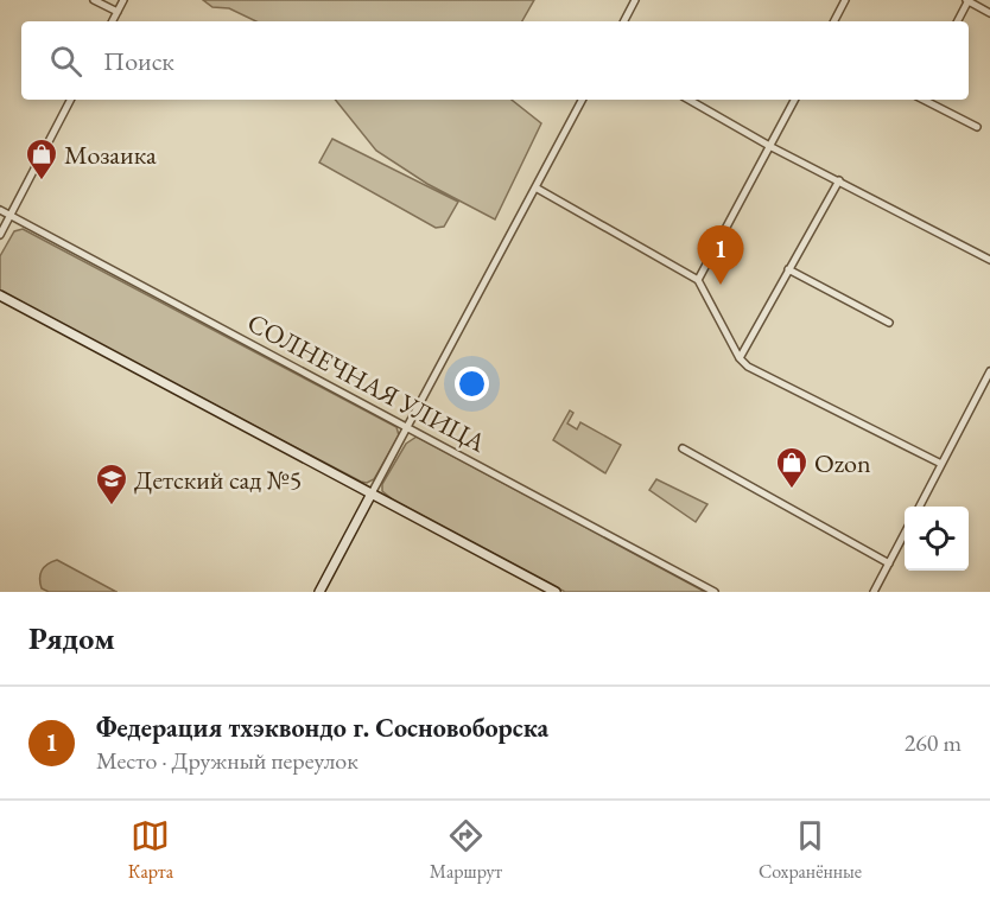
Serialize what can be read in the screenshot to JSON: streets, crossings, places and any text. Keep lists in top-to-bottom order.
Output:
{
  "streets": {
    "street": ["СОЛНЕЧНАЯ УЛИЦА"]
  },
  "places": {
    "shop": ["Мозаика", "Ozon"],
    "school or university": ["Детский сад №5"]
  },
  "page": {
    "search": "Поиск",
    "pins": "1",
    "heading": "Рядом",
    "list": [
      {
        "mark": "1",
        "name": "Федерация тхэквондо г. Сосновоборска",
        "note": "Место · Дружный переулок",
        "value": "260 m"
      }
    ],
    "nav": ["Карта", "Маршрут", "Сохранённые"]
  }
}
